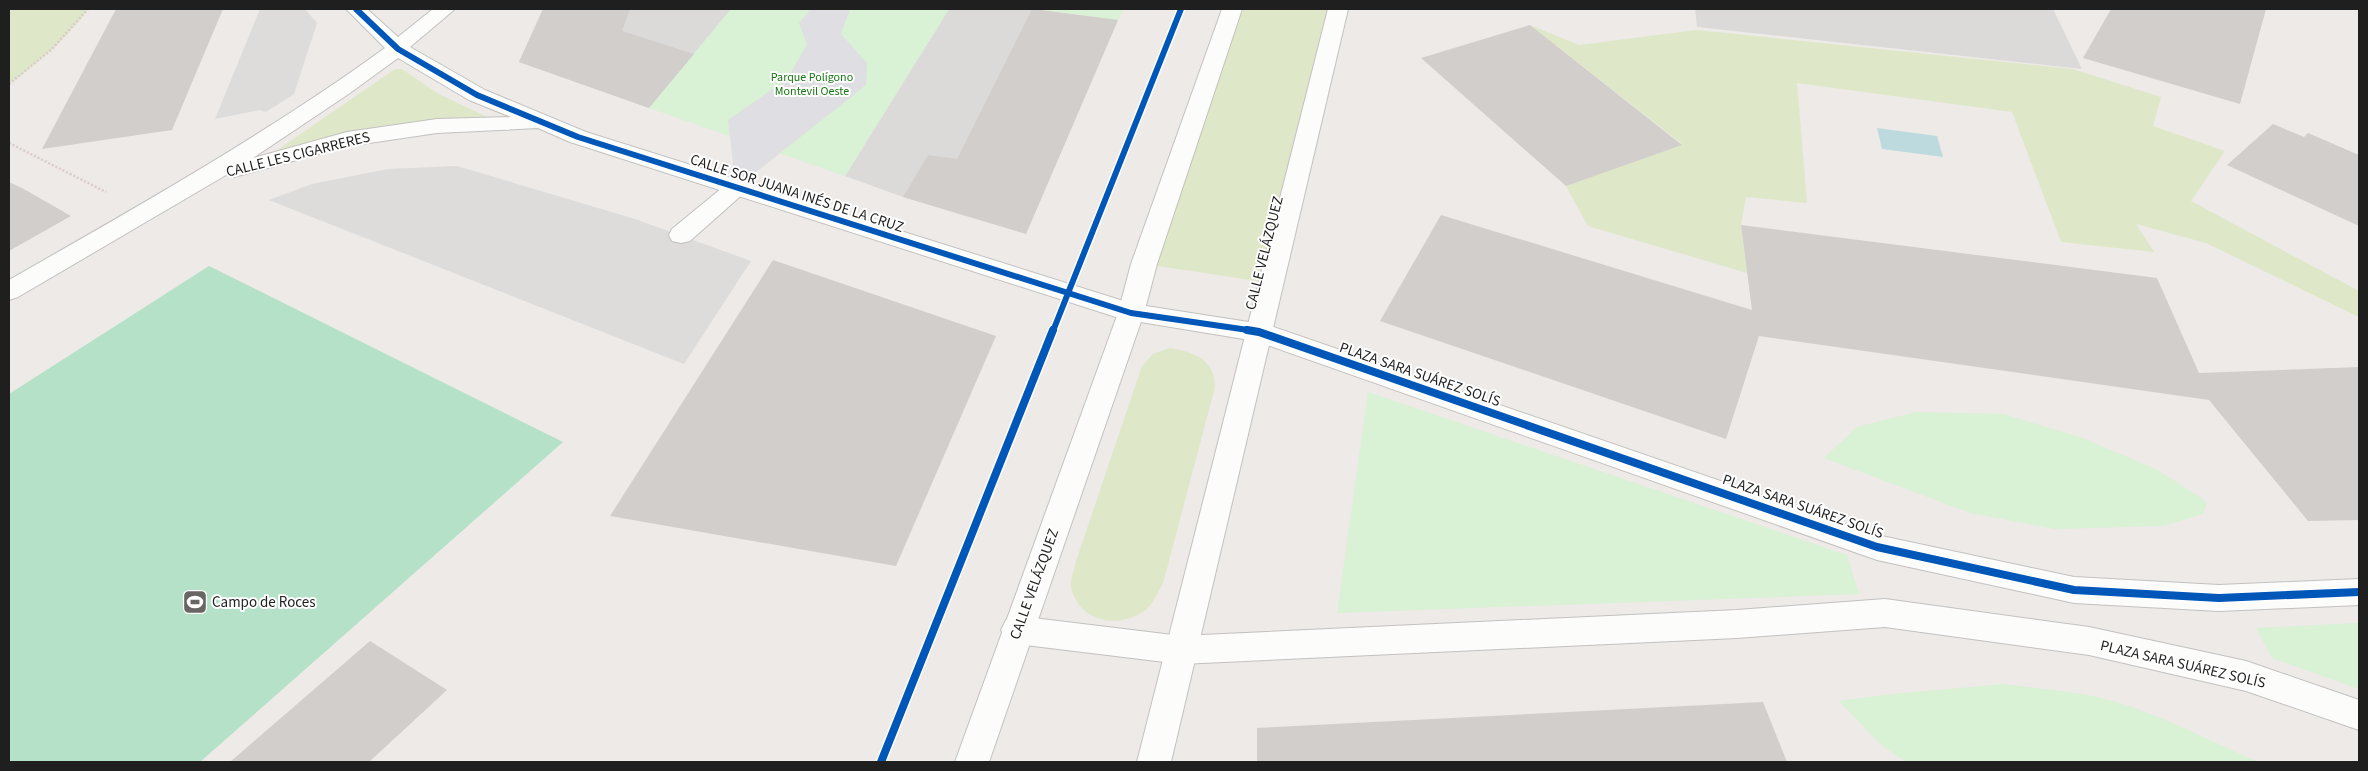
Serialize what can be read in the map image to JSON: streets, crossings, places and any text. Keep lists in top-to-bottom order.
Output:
{
  "streets": {
    "street": [
      "CALLE LES CIGARRERES",
      "CALLE SOR JUANA INÉS DE LA CRUZ",
      "CALLE VELÁZQUEZ",
      "PLAZA SARA SUÁREZ SOLÍS"
    ]
  },
  "crossings": [
    ["CALLE LES CIGARRERES", "CALLE SOR JUANA INÉS DE LA CRUZ"],
    ["CALLE SOR JUANA INÉS DE LA CRUZ", "CALLE VELÁZQUEZ"],
    ["CALLE SOR JUANA INÉS DE LA CRUZ", "PLAZA SARA SUÁREZ SOLÍS"],
    ["CALLE VELÁZQUEZ", "PLAZA SARA SUÁREZ SOLÍS"]
  ],
  "parks": ["Parque Polígono Montevil Oeste"],
  "places": {
    "sports": ["Campo de Roces"]
  }
}
